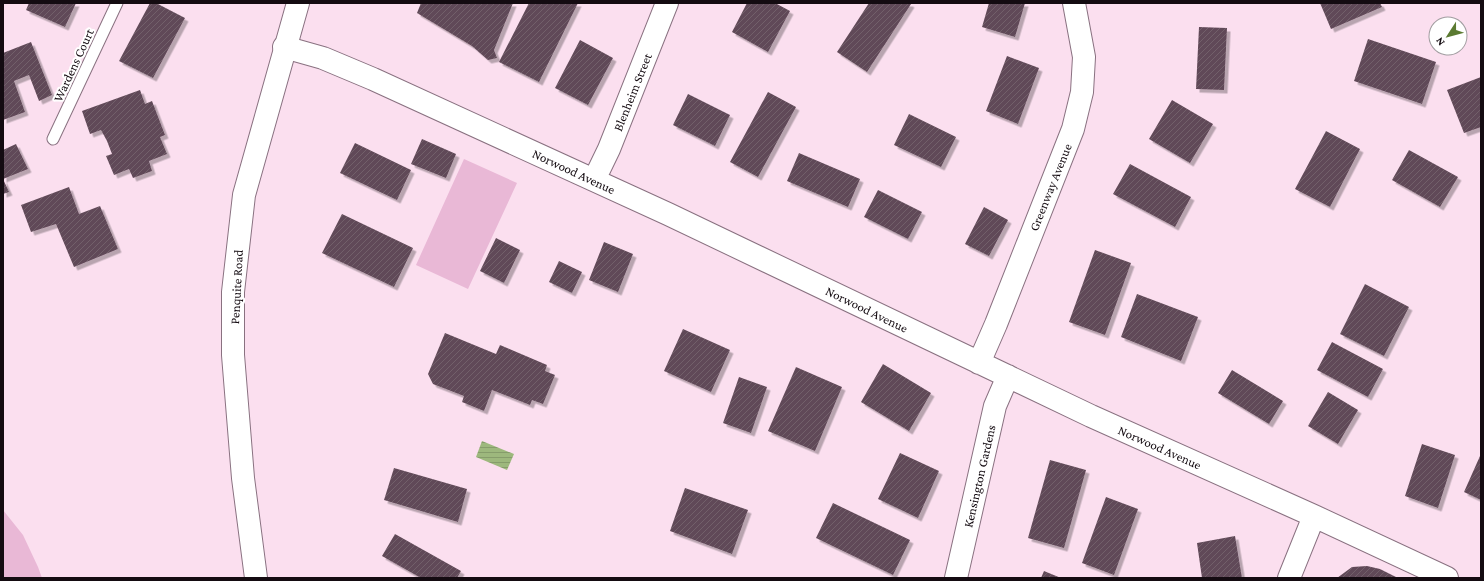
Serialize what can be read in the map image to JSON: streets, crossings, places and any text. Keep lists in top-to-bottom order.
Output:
{
  "streets": {
    "street": [
      "Blenheim Street",
      "Norwood Avenue",
      "Greenway Avenue",
      "Penquite Road",
      "Kensington Gardens"
    ],
    "lane": ["Wardens Court"]
  },
  "crossings": [
    ["Blenheim Street", "Norwood Avenue"],
    ["Norwood Avenue", "Greenway Avenue"],
    ["Norwood Avenue", "Penquite Road"],
    ["Norwood Avenue", "Kensington Gardens"]
  ],
  "north": "bottom left"
}
